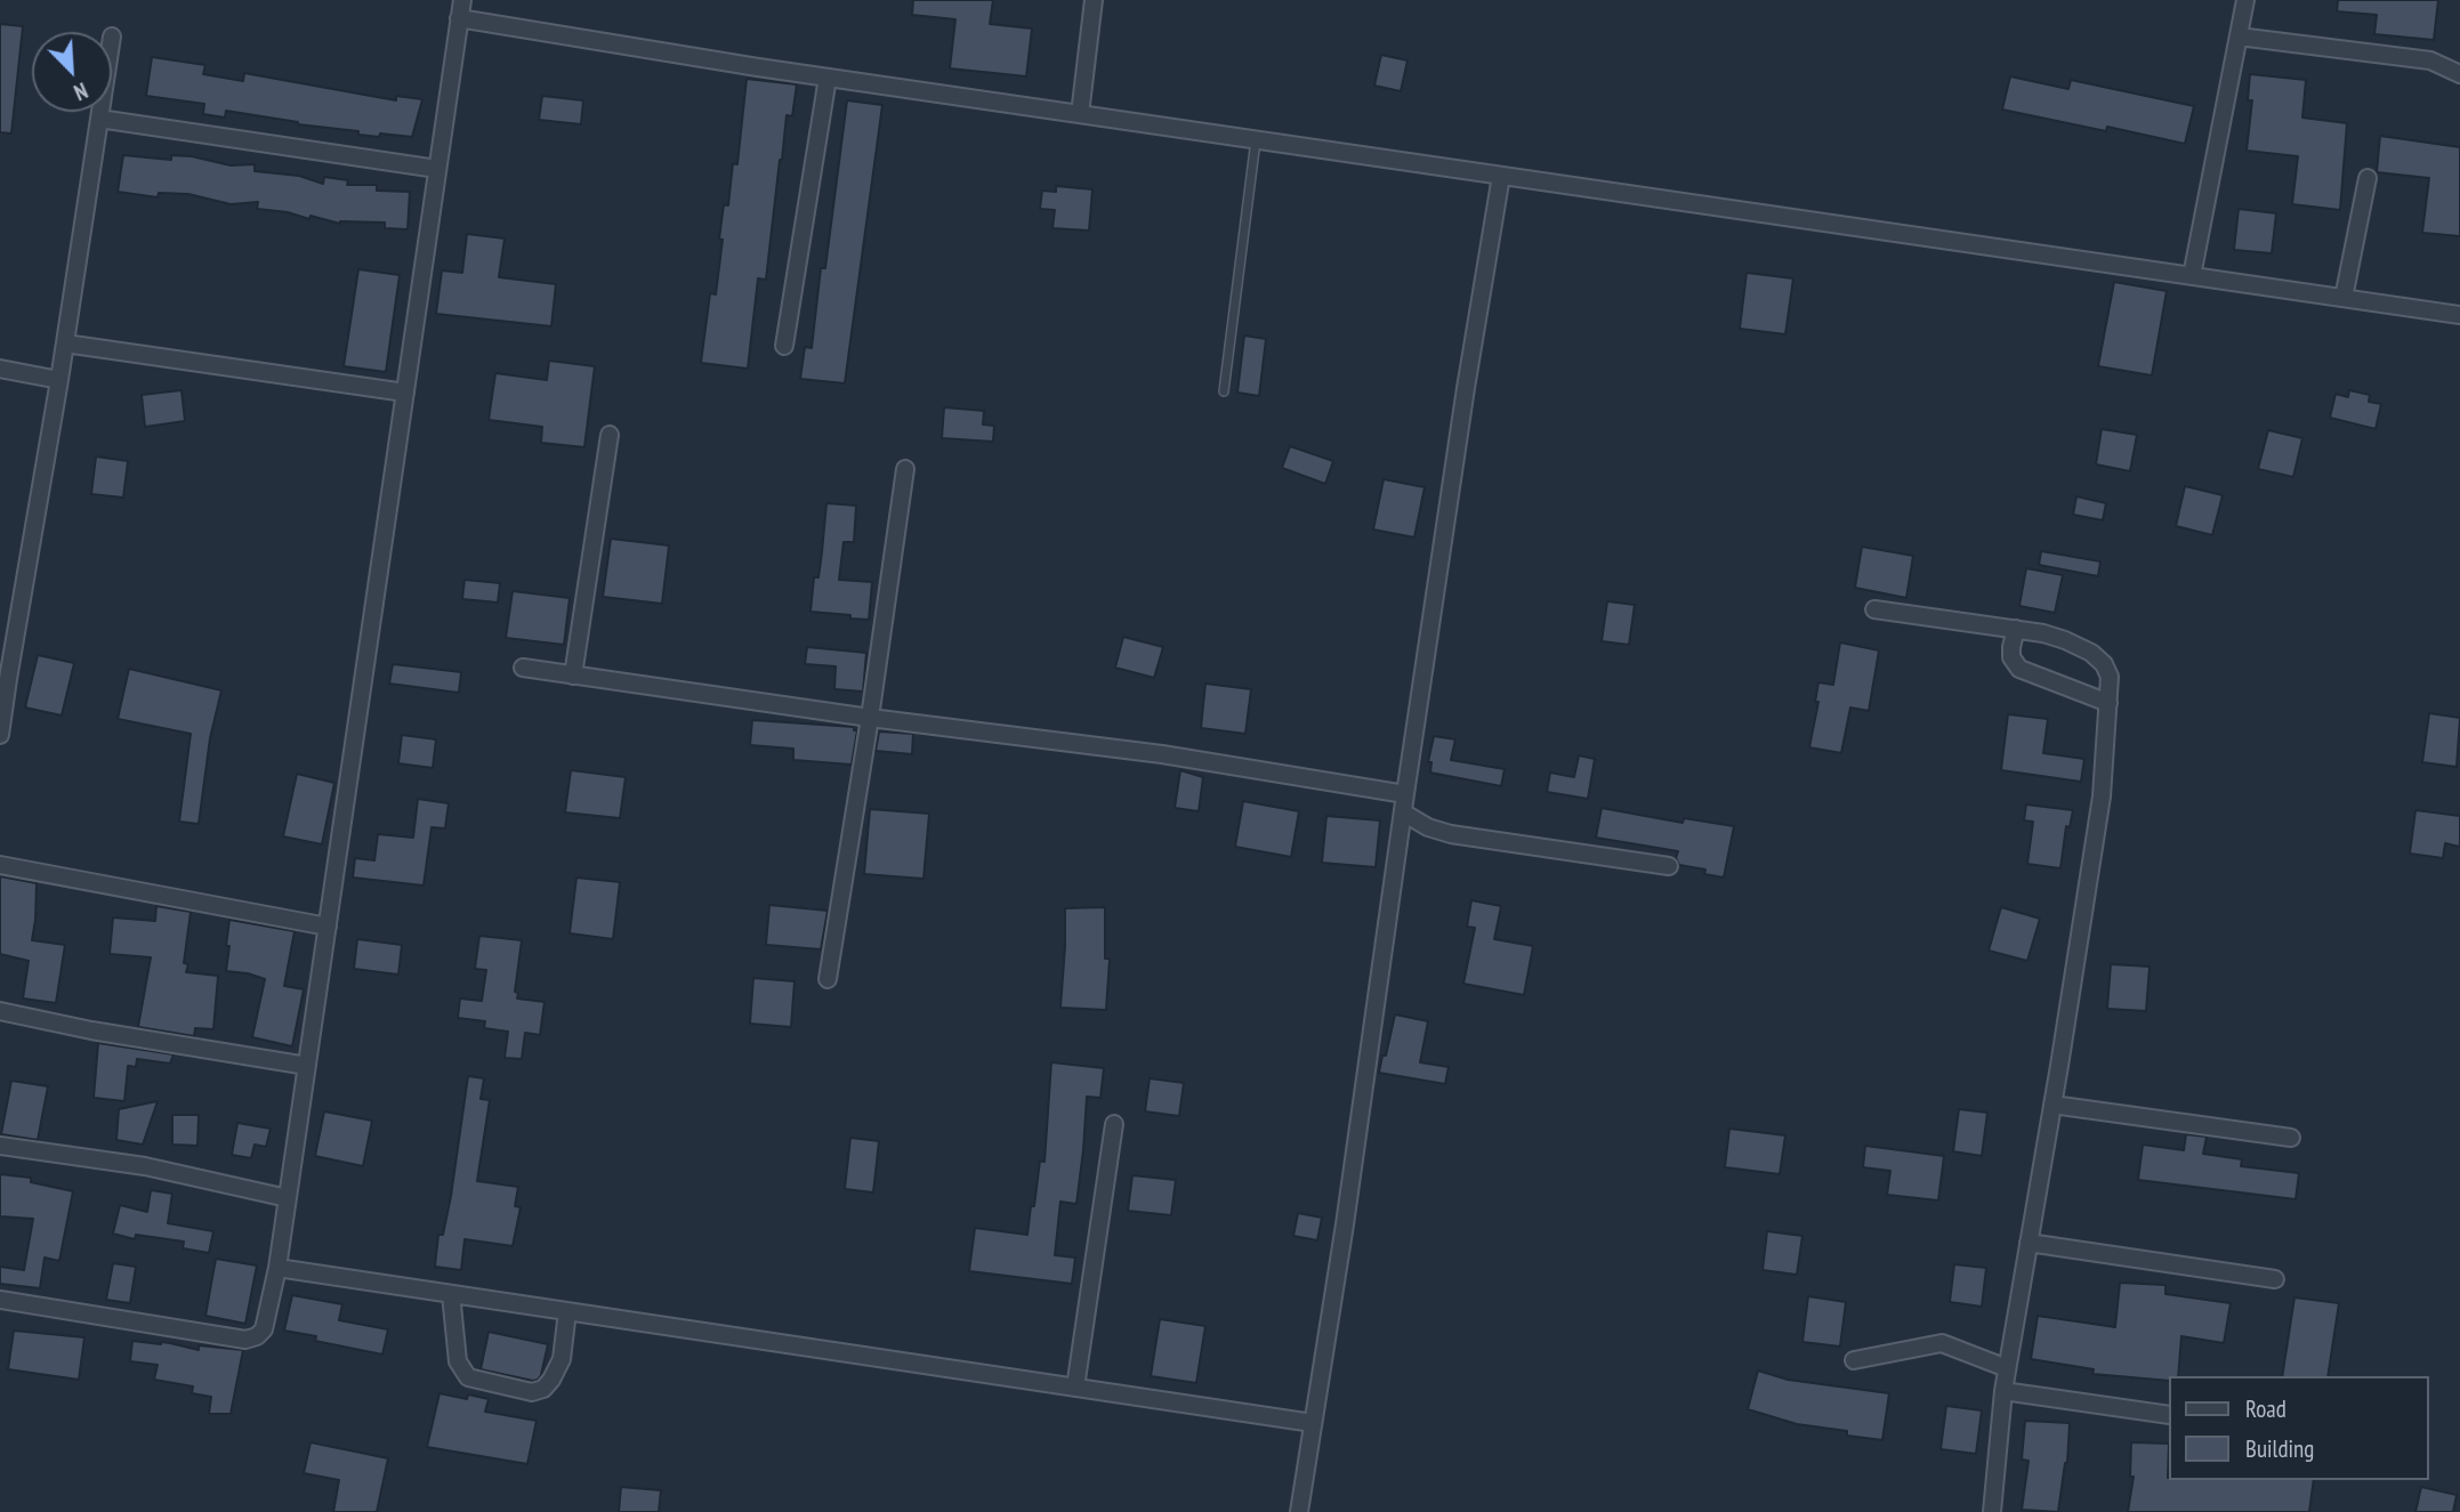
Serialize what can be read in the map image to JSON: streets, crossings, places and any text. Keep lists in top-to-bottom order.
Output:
{
  "legend": ["Road", "Building"],
  "north": "bottom right"
}
